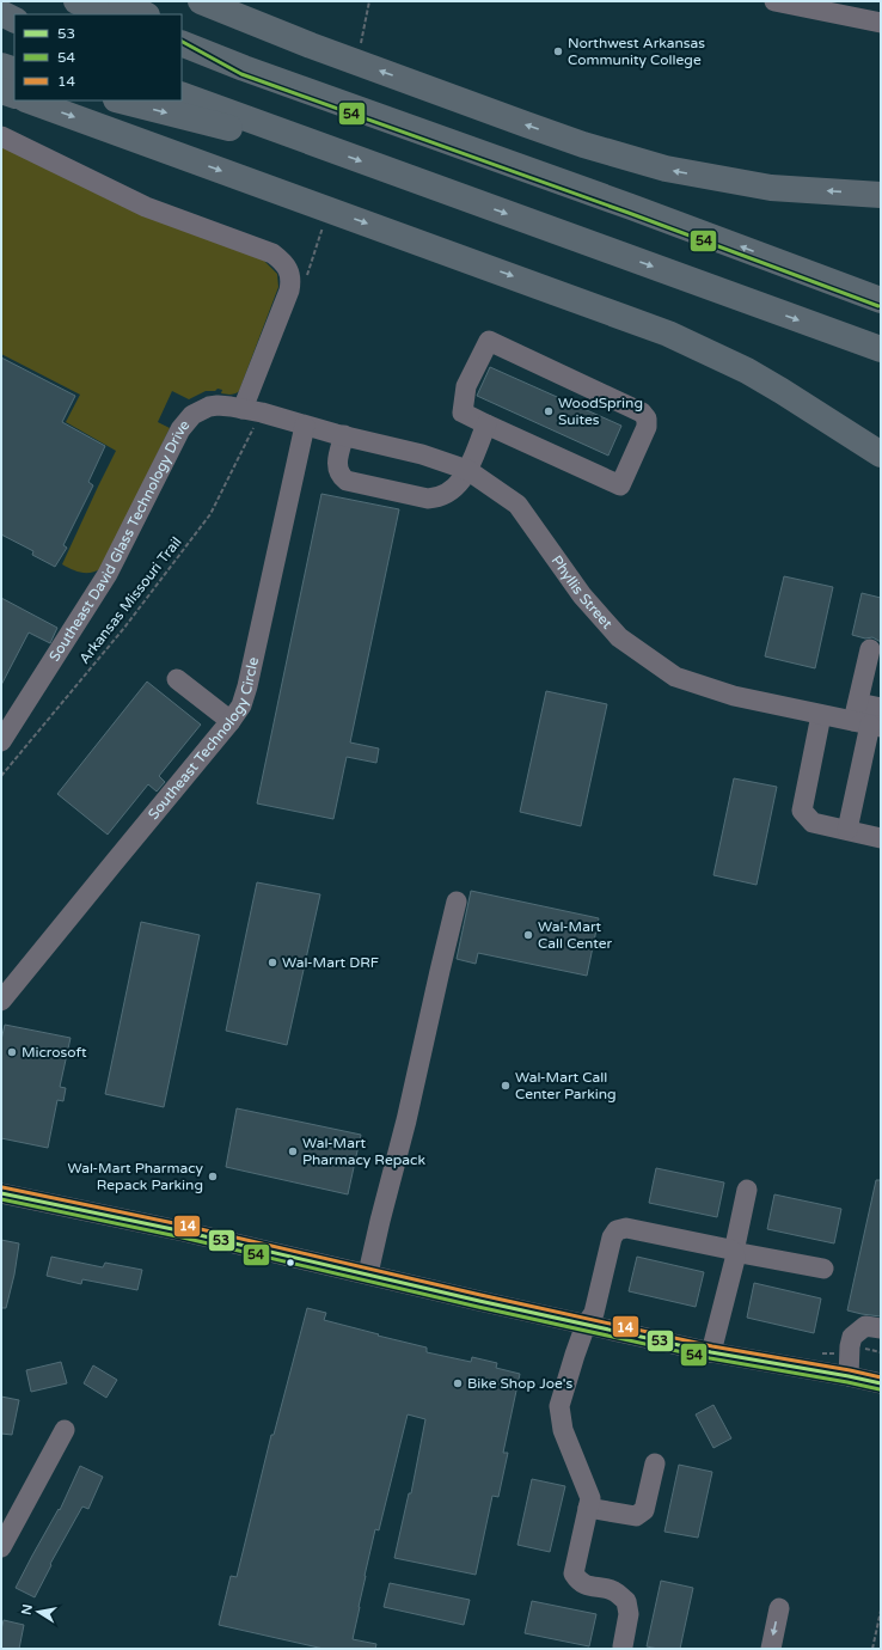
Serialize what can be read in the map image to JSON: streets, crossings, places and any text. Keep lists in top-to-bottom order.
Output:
{
  "streets": {
    "street": ["Southeast David Glass Technology Drive", "Phyllis Street", "Southeast Technology Circle"],
    "path": ["Arkansas Missouri Trail"]
  },
  "crossings": [
    ["Southeast David Glass Technology Drive", "Phyllis Street"],
    ["Southeast David Glass Technology Drive", "Arkansas Missouri Trail"],
    ["Southeast David Glass Technology Drive", "Southeast Technology Circle"],
    ["Phyllis Street", "Southeast Technology Circle"]
  ],
  "places": [
    "Northwest Arkansas Community College",
    "WoodSpring Suites",
    "Wal-Mart Call Center",
    "Wal-Mart DRF",
    "Microsoft",
    "Wal-Mart Call Center Parking",
    "Wal-Mart Pharmacy Repack",
    "Wal-Mart Pharmacy Repack Parking",
    "Bike Shop Joe's"
  ],
  "lines": ["transit line 54", "transit line 14", "transit line 53"],
  "legend": ["53", "54", "14"],
  "north": "left"
}
